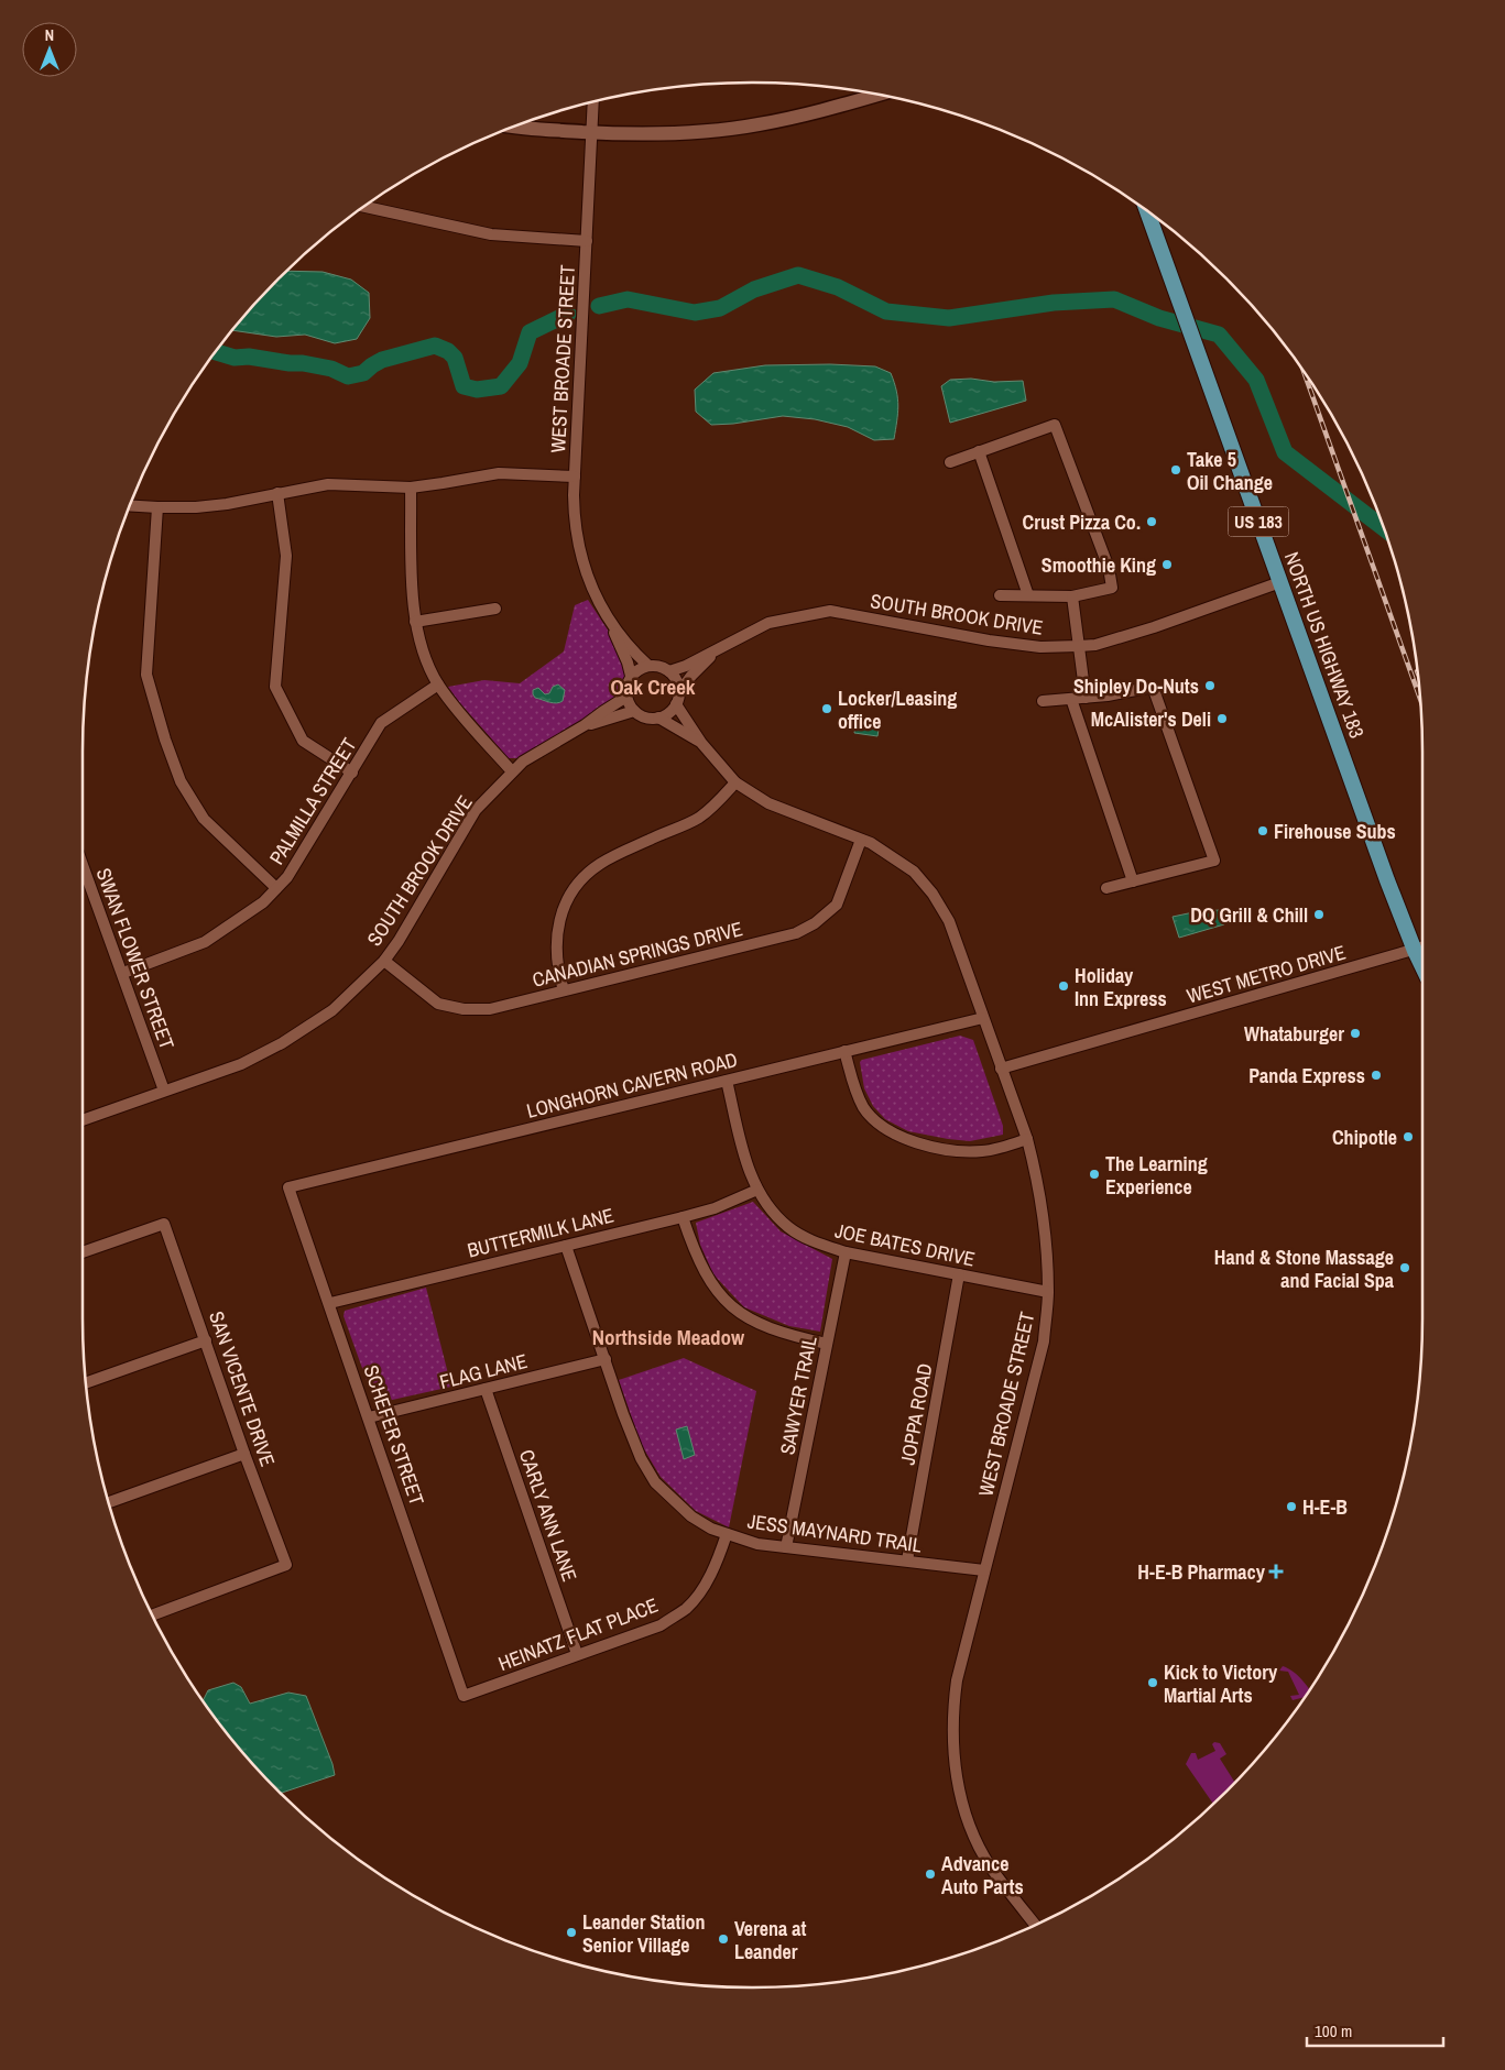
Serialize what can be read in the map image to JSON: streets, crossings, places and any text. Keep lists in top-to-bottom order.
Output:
{
  "streets": {
    "main road": ["US 183", "NORTH US HIGHWAY 183"],
    "street": [
      "WEST BROADE STREET",
      "SOUTH BROOK DRIVE",
      "PALMILLA STREET",
      "CANADIAN SPRINGS DRIVE",
      "SWAN FLOWER STREET",
      "WEST METRO DRIVE",
      "LONGHORN CAVERN ROAD",
      "BUTTERMILK LANE",
      "JOE BATES DRIVE",
      "FLAG LANE",
      "SAN VICENTE DRIVE",
      "SAWYER TRAIL",
      "JOPPA ROAD",
      "SCHEFER STREET",
      "CARLY ANN LANE",
      "JESS MAYNARD TRAIL",
      "HEINATZ FLAT PLACE"
    ]
  },
  "crossings": [
    ["WEST BROADE STREET", "SOUTH BROOK DRIVE"],
    ["WEST BROADE STREET", "CANADIAN SPRINGS DRIVE"],
    ["WEST BROADE STREET", "WEST METRO DRIVE"],
    ["WEST BROADE STREET", "LONGHORN CAVERN ROAD"],
    ["WEST BROADE STREET", "JOE BATES DRIVE"],
    ["WEST BROADE STREET", "JESS MAYNARD TRAIL"],
    ["SOUTH BROOK DRIVE", "NORTH US HIGHWAY 183"],
    ["SOUTH BROOK DRIVE", "CANADIAN SPRINGS DRIVE"],
    ["SOUTH BROOK DRIVE", "SWAN FLOWER STREET"],
    ["NORTH US HIGHWAY 183", "WEST METRO DRIVE"],
    ["PALMILLA STREET", "SWAN FLOWER STREET"],
    ["LONGHORN CAVERN ROAD", "JOE BATES DRIVE"],
    ["LONGHORN CAVERN ROAD", "SCHEFER STREET"],
    ["BUTTERMILK LANE", "JOE BATES DRIVE"],
    ["BUTTERMILK LANE", "SCHEFER STREET"],
    ["BUTTERMILK LANE", "JESS MAYNARD TRAIL"],
    ["JOE BATES DRIVE", "SAWYER TRAIL"],
    ["JOE BATES DRIVE", "JOPPA ROAD"],
    ["FLAG LANE", "SCHEFER STREET"],
    ["FLAG LANE", "CARLY ANN LANE"],
    ["FLAG LANE", "JESS MAYNARD TRAIL"],
    ["SAWYER TRAIL", "JESS MAYNARD TRAIL"],
    ["JOPPA ROAD", "JESS MAYNARD TRAIL"],
    ["SCHEFER STREET", "HEINATZ FLAT PLACE"],
    ["CARLY ANN LANE", "HEINATZ FLAT PLACE"],
    ["JESS MAYNARD TRAIL", "HEINATZ FLAT PLACE"]
  ],
  "districts": ["Oak Creek", "Northside Meadow"],
  "places": {
    "other": [
      "Take 5 Oil Change",
      "Crust Pizza Co.",
      "Smoothie King",
      "Shipley Do-Nuts",
      "Locker/Leasing office",
      "McAlister's Deli",
      "Firehouse Subs",
      "DQ Grill & Chill",
      "Holiday Inn Express",
      "Whataburger",
      "Panda Express",
      "Chipotle",
      "The Learning Experience",
      "Hand & Stone Massage and Facial Spa",
      "H-E-B",
      "Kick to Victory Martial Arts",
      "Advance Auto Parts",
      "Leander Station Senior Village",
      "Verena at Leander"
    ],
    "health": ["H-E-B Pharmacy"]
  },
  "scale_bar": "100 m",
  "north": "top"
}
